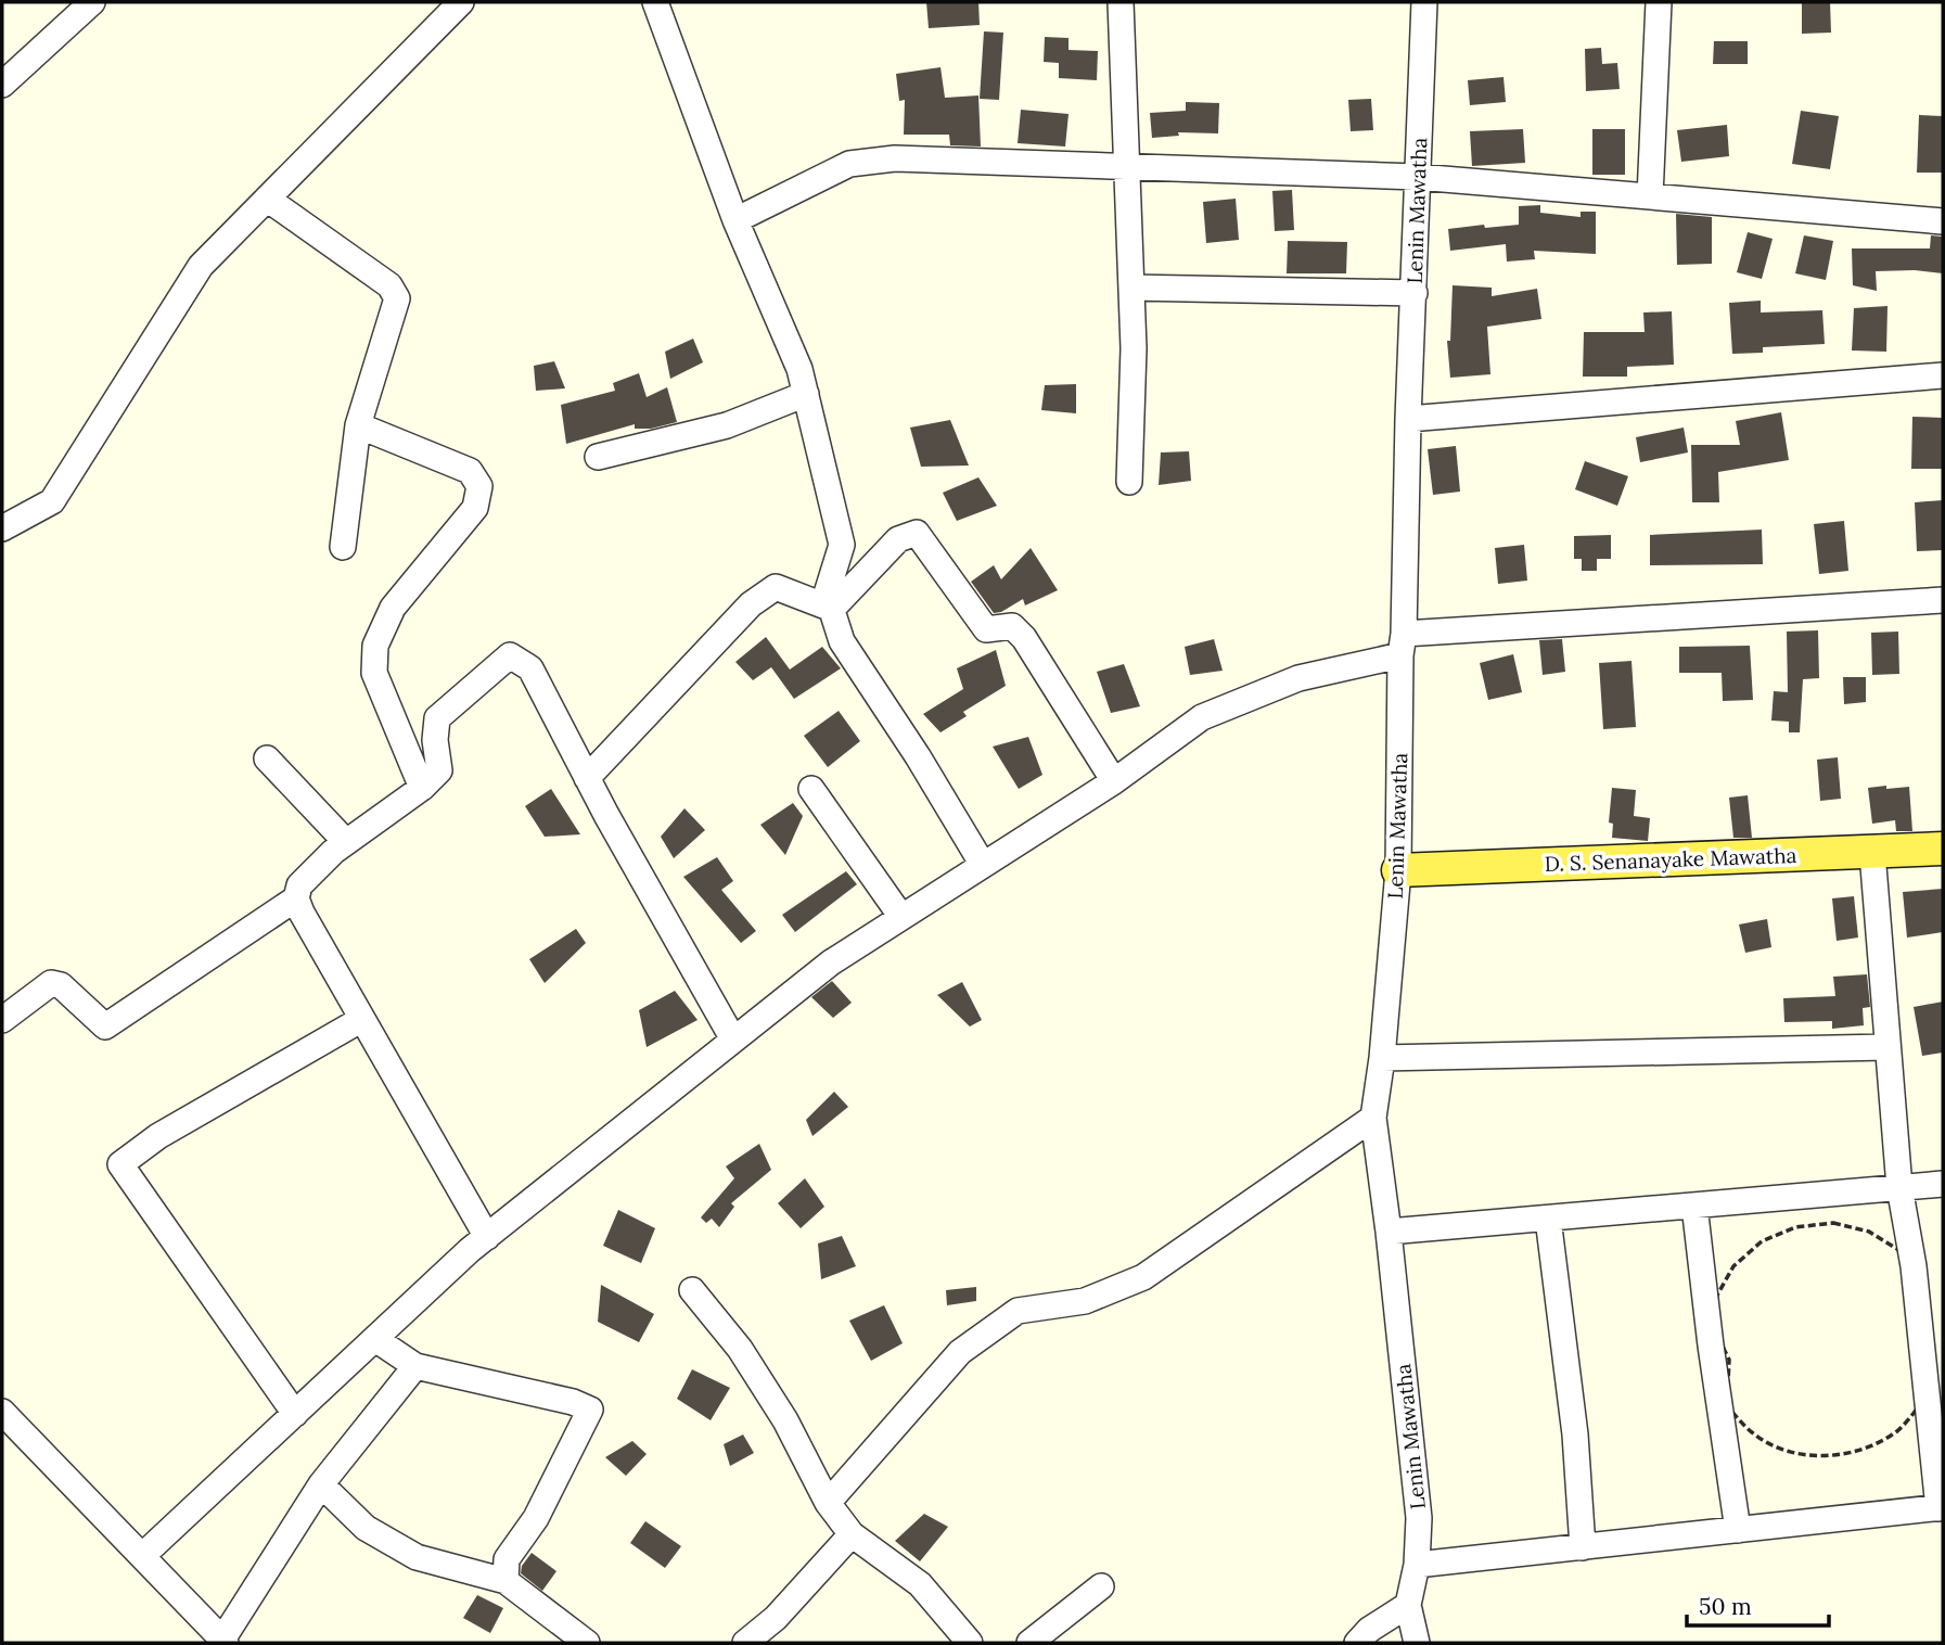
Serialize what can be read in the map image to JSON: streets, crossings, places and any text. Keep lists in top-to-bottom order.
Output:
{
  "streets": {
    "main road": ["D. S. Senanayake Mawatha"],
    "street": ["Lenin Mawatha"]
  },
  "crossings": [
    ["Lenin Mawatha", "D. S. Senanayake Mawatha"]
  ],
  "scale_bar": "50 m"
}
